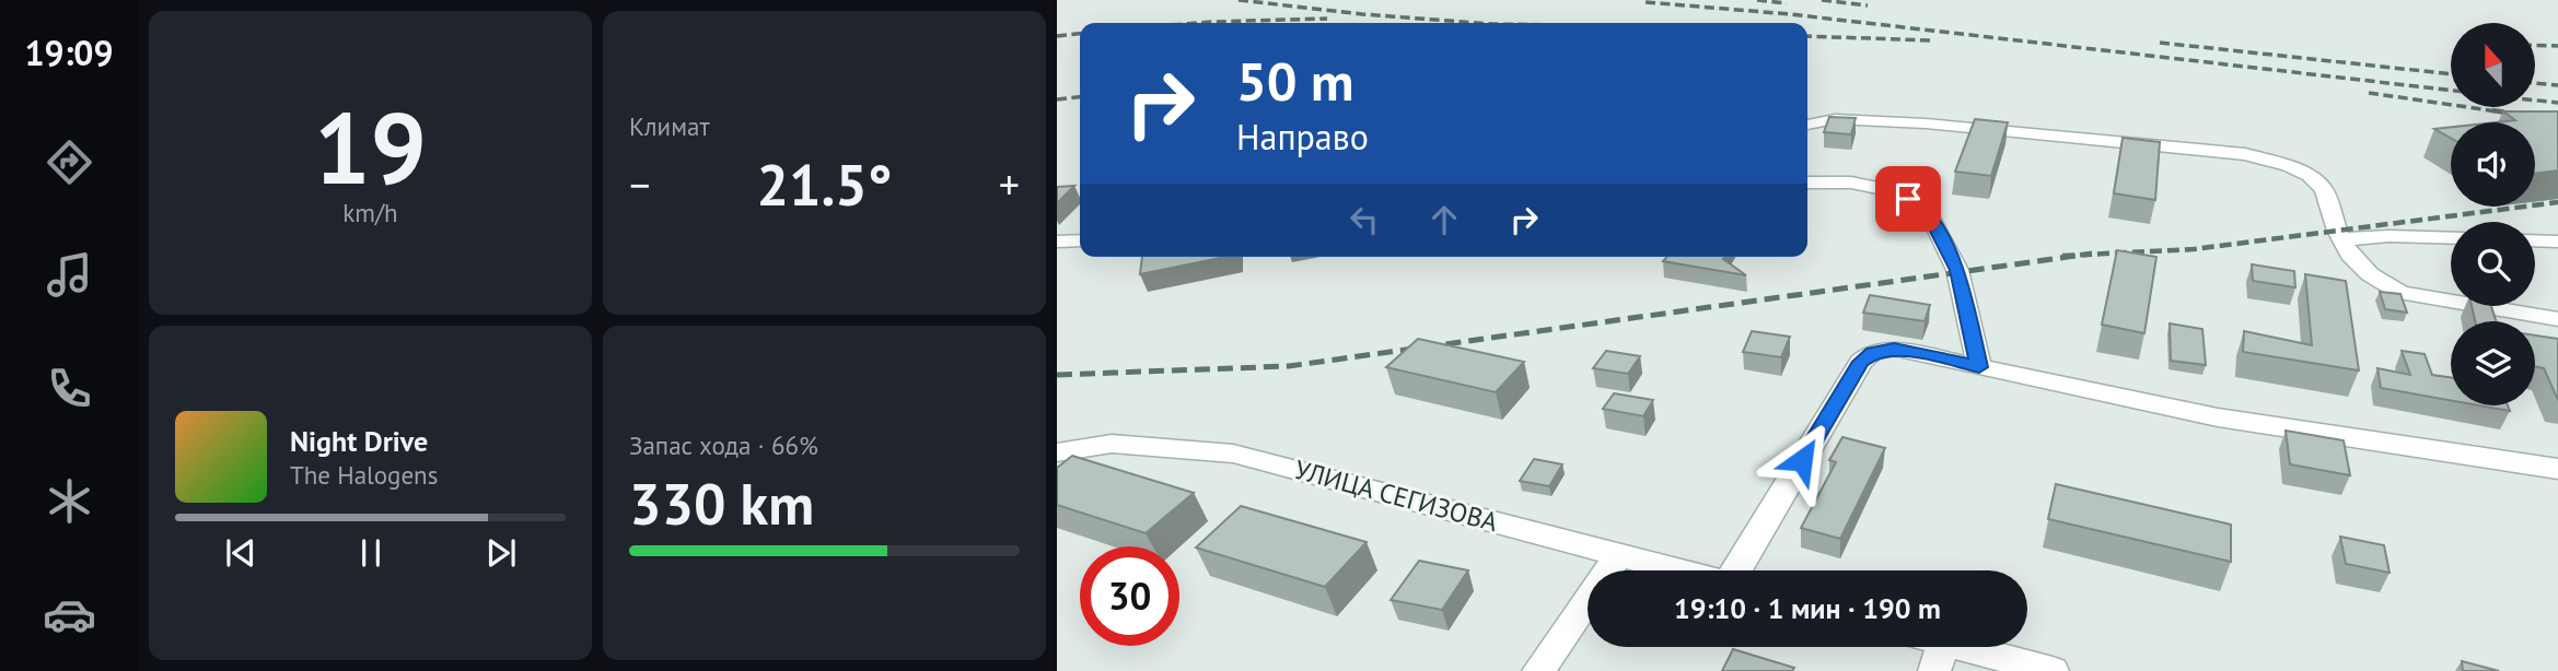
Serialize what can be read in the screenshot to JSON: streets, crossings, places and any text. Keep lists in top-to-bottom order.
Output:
{
  "streets": {
    "street": ["УЛИЦА СЕГИЗОВА"]
  },
  "north": "top",
  "page": {
    "tabs": "19:09",
    "tile": [
      ["19", "km/h"],
      "Климат",
      ["Запас хода · 66%", "330 km"]
    ],
    "turn": ["50 m", "Направо"],
    "heat": ["−", "21.5°", "+"],
    "song": ["Night Drive", "The Halogens"],
    "limit": "30",
    "trip": "19:10 · 1 мин · 190 m"
  }
}
